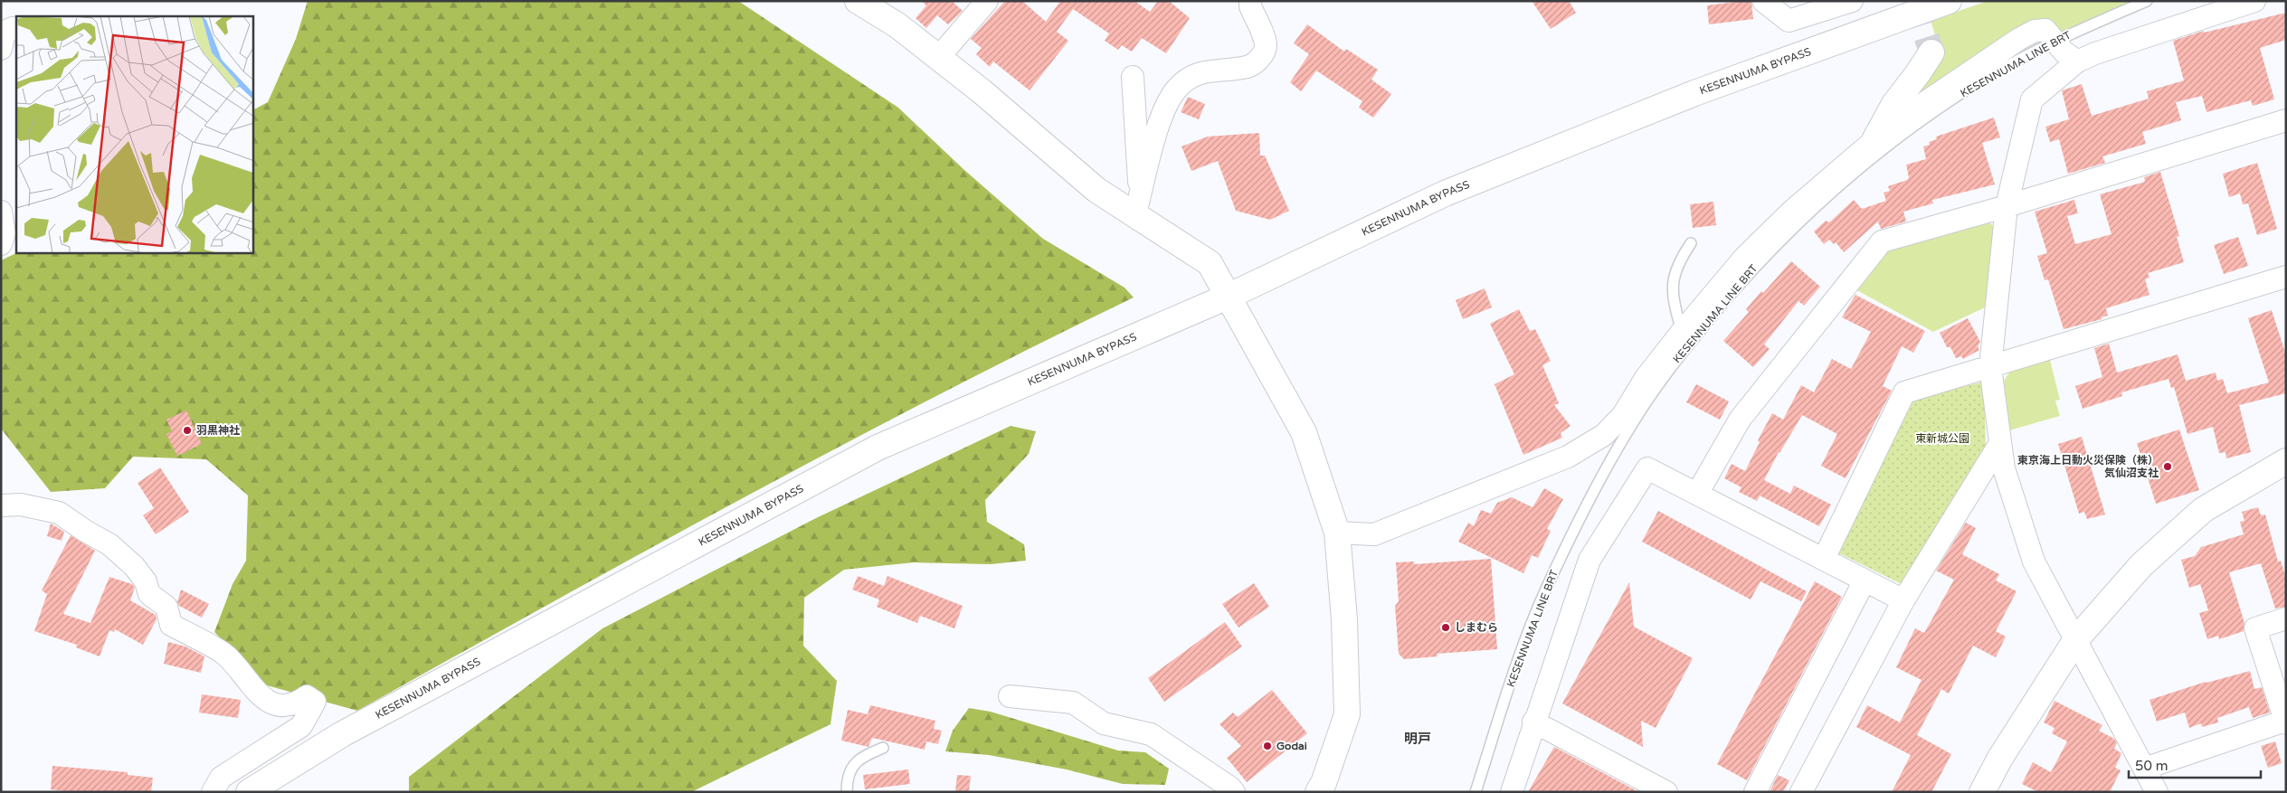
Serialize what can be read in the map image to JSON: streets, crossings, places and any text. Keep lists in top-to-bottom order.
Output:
{
  "streets": {
    "main road": ["KESENNUMA BYPASS"],
    "lane": ["KESENNUMA LINE BRT"]
  },
  "districts": ["明戸"],
  "parks": ["東新城公園"],
  "places": [
    "羽黒神社",
    "東京海上日動火災保険（株） 気仙沼支社",
    "しまむら",
    "Godai"
  ],
  "scale_bar": "50 m"
}
